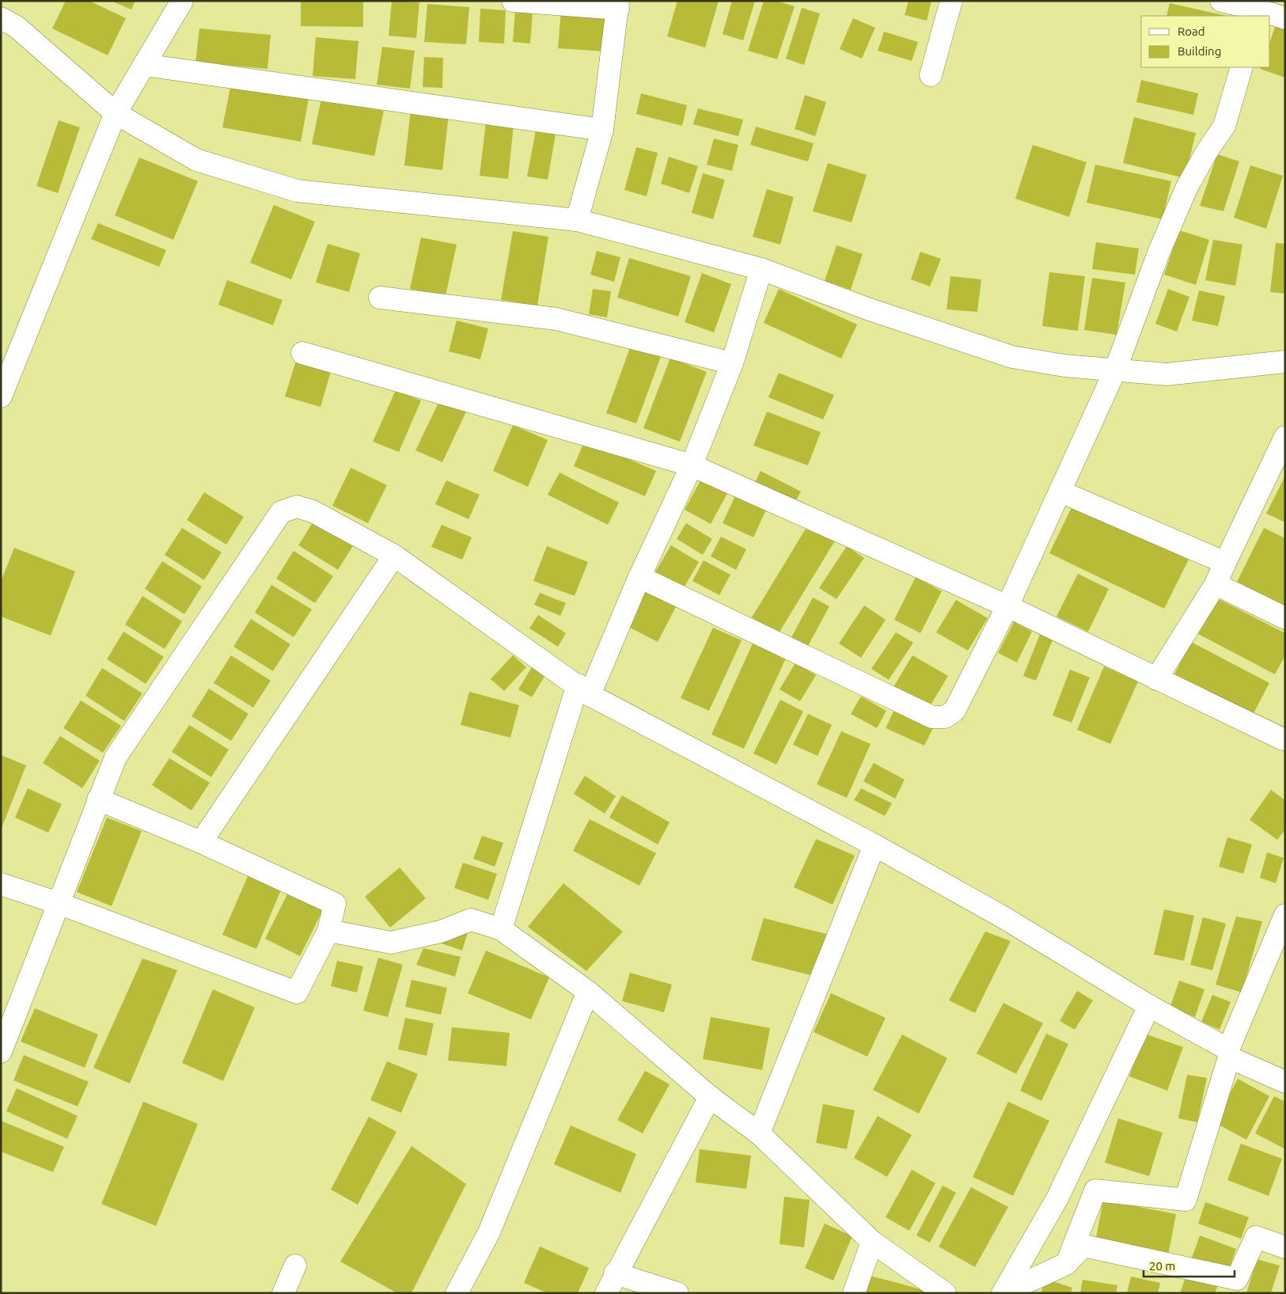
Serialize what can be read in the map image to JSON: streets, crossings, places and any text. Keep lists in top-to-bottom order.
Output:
{
  "legend": ["Road", "Building"],
  "scale_bar": "20 m"
}
